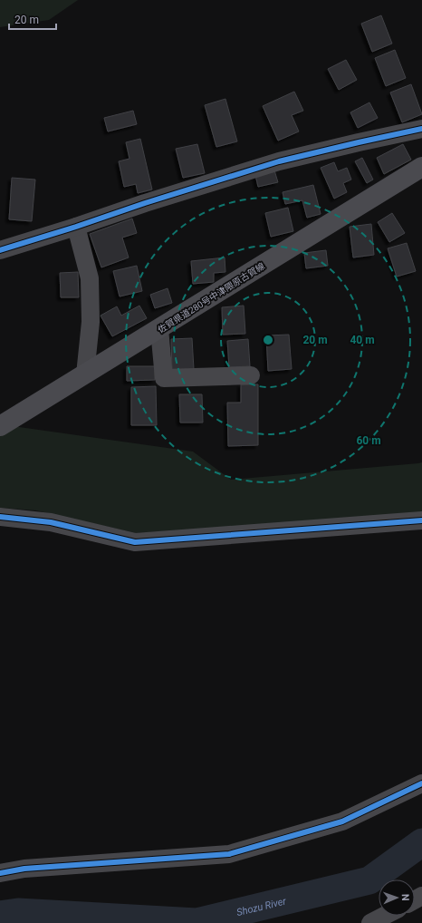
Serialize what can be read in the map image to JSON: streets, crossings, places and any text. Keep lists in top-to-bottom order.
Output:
{
  "streets": {
    "main road": ["佐賀県道280号中津隈原古賀線"]
  },
  "water": ["Shozu River"],
  "scale_bar": "20 m",
  "north": "right",
  "rings": ["20 m", "40 m", "60 m"]
}
